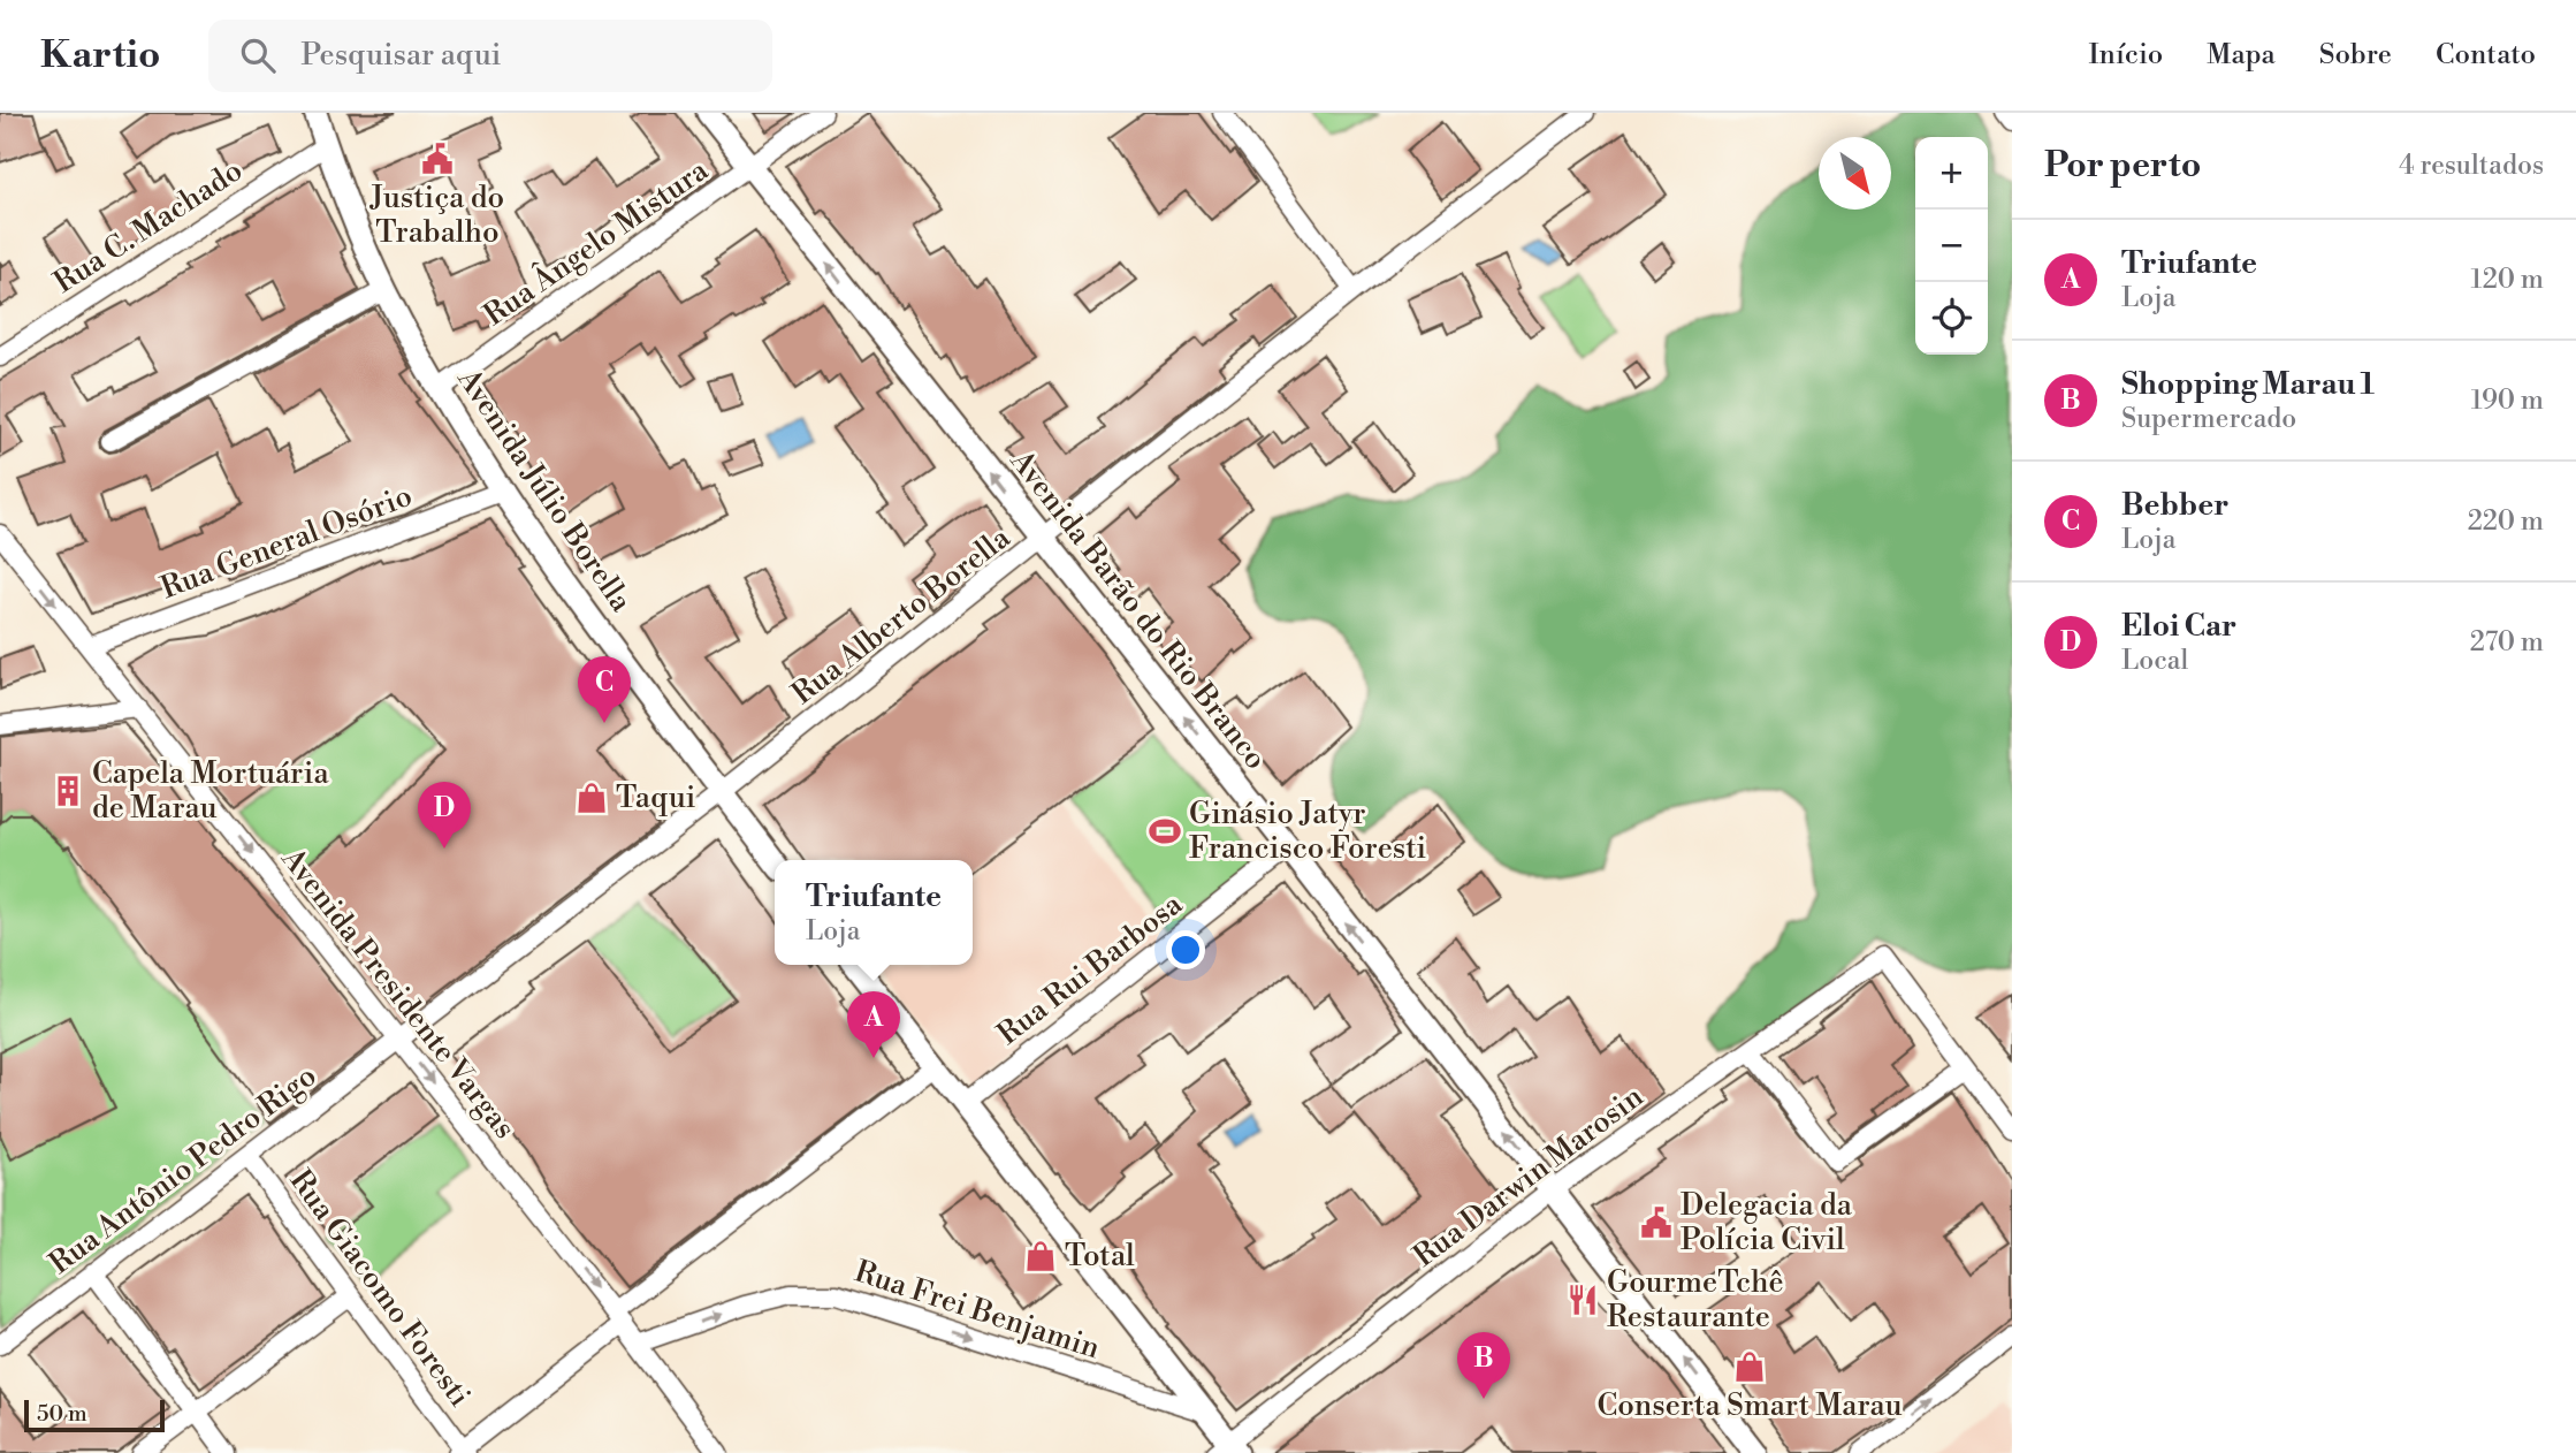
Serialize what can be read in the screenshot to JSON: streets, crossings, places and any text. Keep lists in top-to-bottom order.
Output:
{
  "streets": {
    "main road": ["Avenida Júlio Borella", "Avenida Barão do Rio Branco"],
    "street": [
      "Rua C. Machado",
      "Rua Ângelo Mistura",
      "Rua General Osório",
      "Rua Alberto Borella",
      "Rua Rui Barbosa",
      "Avenida Presidente Vargas",
      "Rua Antônio Pedro Rigo",
      "Rua Darwin Marosin",
      "Rua Giacomo Foresti",
      "Rua Frei Benjamin"
    ]
  },
  "crossings": [
    ["Rua C. Machado", "Avenida Júlio Borella"],
    ["Rua Ângelo Mistura", "Avenida Júlio Borella"],
    ["Rua Ângelo Mistura", "Avenida Barão do Rio Branco"],
    ["Avenida Júlio Borella", "Rua General Osório"],
    ["Avenida Júlio Borella", "Rua Alberto Borella"],
    ["Rua General Osório", "Avenida Presidente Vargas"],
    ["Avenida Barão do Rio Branco", "Rua Alberto Borella"],
    ["Avenida Barão do Rio Branco", "Rua Rui Barbosa"],
    ["Avenida Barão do Rio Branco", "Rua Darwin Marosin"],
    ["Rua Alberto Borella", "Avenida Presidente Vargas"],
    ["Rua Alberto Borella", "Rua Antônio Pedro Rigo"],
    ["Avenida Presidente Vargas", "Rua Antônio Pedro Rigo"],
    ["Avenida Presidente Vargas", "Rua Frei Benjamin"],
    ["Rua Antônio Pedro Rigo", "Rua Giacomo Foresti"]
  ],
  "one_way": ["Avenida Barão do Rio Branco", "Avenida Presidente Vargas", "Rua Frei Benjamin"],
  "places": {
    "public building": ["Justiça do Trabalho", "Delegacia da Polícia Civil"],
    "building": ["Capela Mortuária de Marau"],
    "shop": ["Taqui", "Total", "Conserta Smart Marau"],
    "sports": ["Ginásio Jatyr Francisco Foresti"],
    "restaurant": ["GourmeTchê Restaurante"]
  },
  "scale_bar": "50 m",
  "north": "bottom right",
  "page": {
    "header": "Kartio",
    "search": "Pesquisar aqui",
    "nav": [
      "Início",
      "Mapa",
      "Sobre",
      "Contato"
    ],
    "heading": ["Por perto", "4 resultados"],
    "map_buttons": ["+", "−"],
    "list": [
      {
        "mark": "A",
        "name": "Triufante",
        "note": "Loja",
        "value": "120 m"
      },
      {
        "mark": "B",
        "name": "Shopping Marau 1",
        "note": "Supermercado",
        "value": "190 m"
      },
      {
        "mark": "C",
        "name": "Bebber",
        "note": "Loja",
        "value": "220 m"
      },
      {
        "mark": "D",
        "name": "Eloi Car",
        "note": "Local",
        "value": "270 m"
      }
    ],
    "pins": [
      "C",
      "D",
      "A",
      "B"
    ],
    "popup": ["Triufante", "Loja"],
    "scale": "50 m"
  }
}
